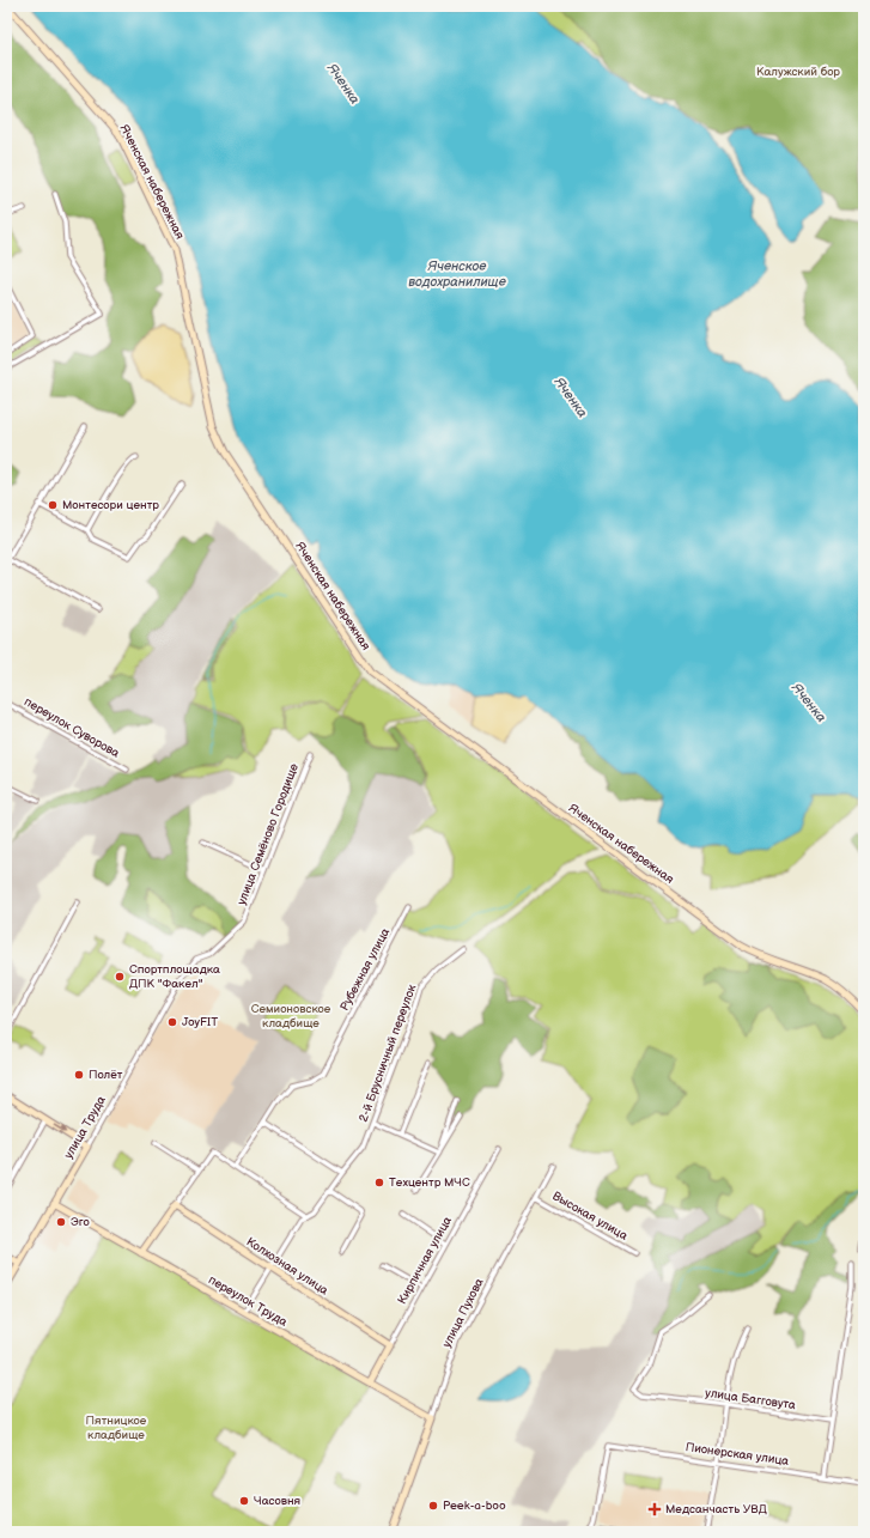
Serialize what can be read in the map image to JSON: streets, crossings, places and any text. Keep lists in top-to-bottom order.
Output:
{
  "streets": {
    "street": [
      "Яченская набережная",
      "переулок Суворова",
      "улица Семёново Городище",
      "Рубежная улица",
      "2-й Брусничный переулок",
      "улица Труда",
      "Высокая улица",
      "Кирпичная улица",
      "Колхозная улица",
      "переулок Труда",
      "улица Пухова",
      "улица Багговута",
      "Пионерская улица"
    ]
  },
  "crossings": [
    ["улица Семёново Городище", "улица Труда"],
    ["2-й Брусничный переулок", "Колхозная улица"],
    ["2-й Брусничный переулок", "переулок Труда"],
    ["улица Труда", "переулок Труда"],
    ["Высокая улица", "улица Пухова"],
    ["Кирпичная улица", "Колхозная улица"],
    ["Кирпичная улица", "переулок Труда"],
    ["переулок Труда", "улица Пухова"]
  ],
  "water": ["Яченка", "Яченское водохранилище"],
  "parks": ["Калужский бор", "Семионовское кладбище", "Пятницкое кладбище"],
  "places": {
    "other": [
      "Монтесори центр",
      "Спортплощадка ДПК \"Факел\"",
      "JoyFIT",
      "Полёт",
      "Техцентр МЧС",
      "Эго",
      "Часовня",
      "Peek-a-boo"
    ],
    "health": ["Медсанчасть УВД"]
  }
}
